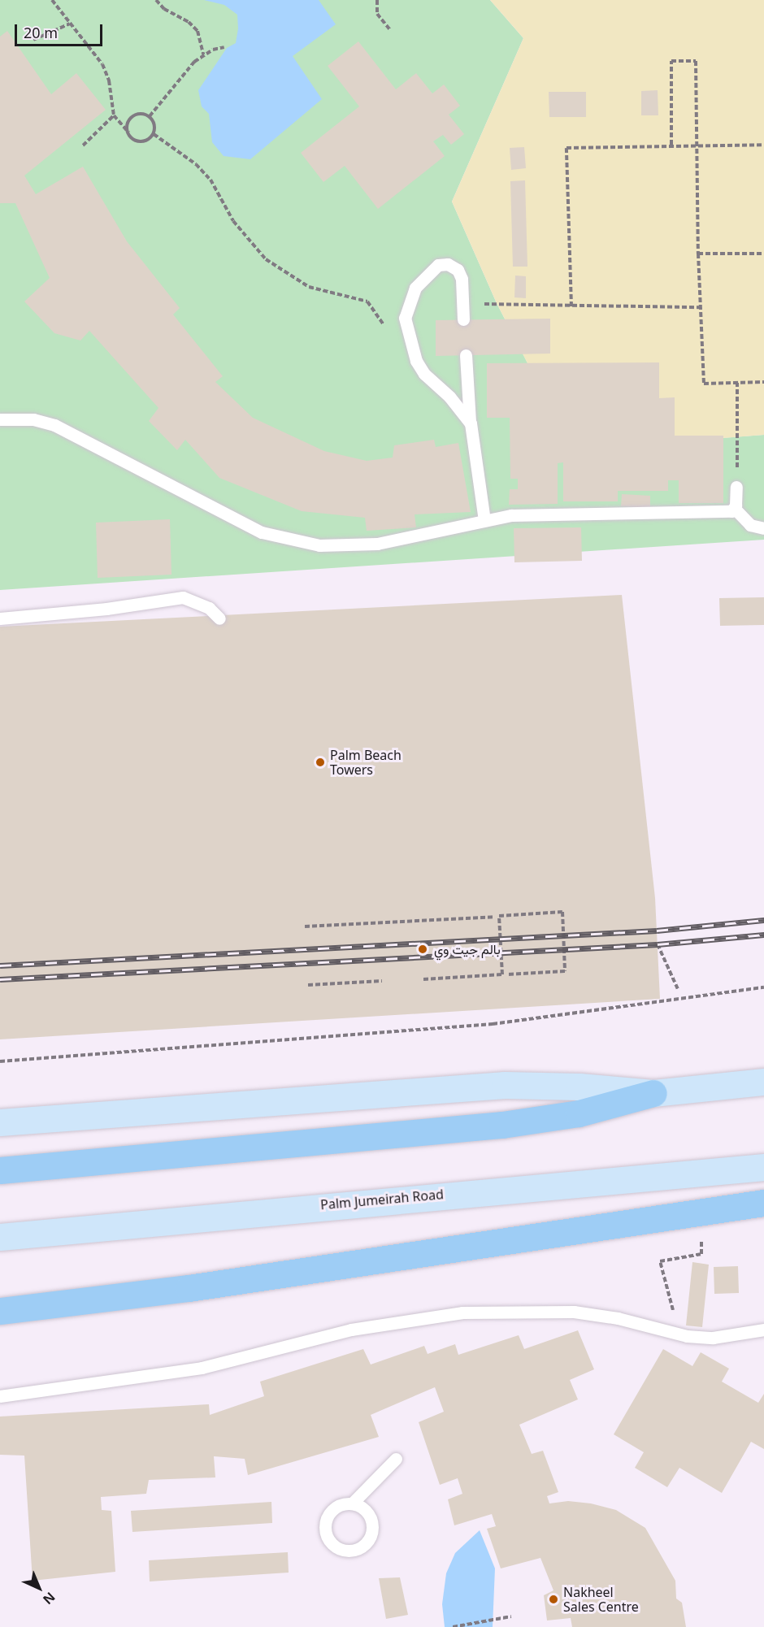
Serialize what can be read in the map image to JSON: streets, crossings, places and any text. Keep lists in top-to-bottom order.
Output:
{
  "streets": {
    "main road": ["Palm Jumeirah Road"]
  },
  "places": ["Palm Beach Towers", "بالم جيت وي", "Nakheel Sales Centre"],
  "scale_bar": "20 m",
  "north": "bottom right"
}
